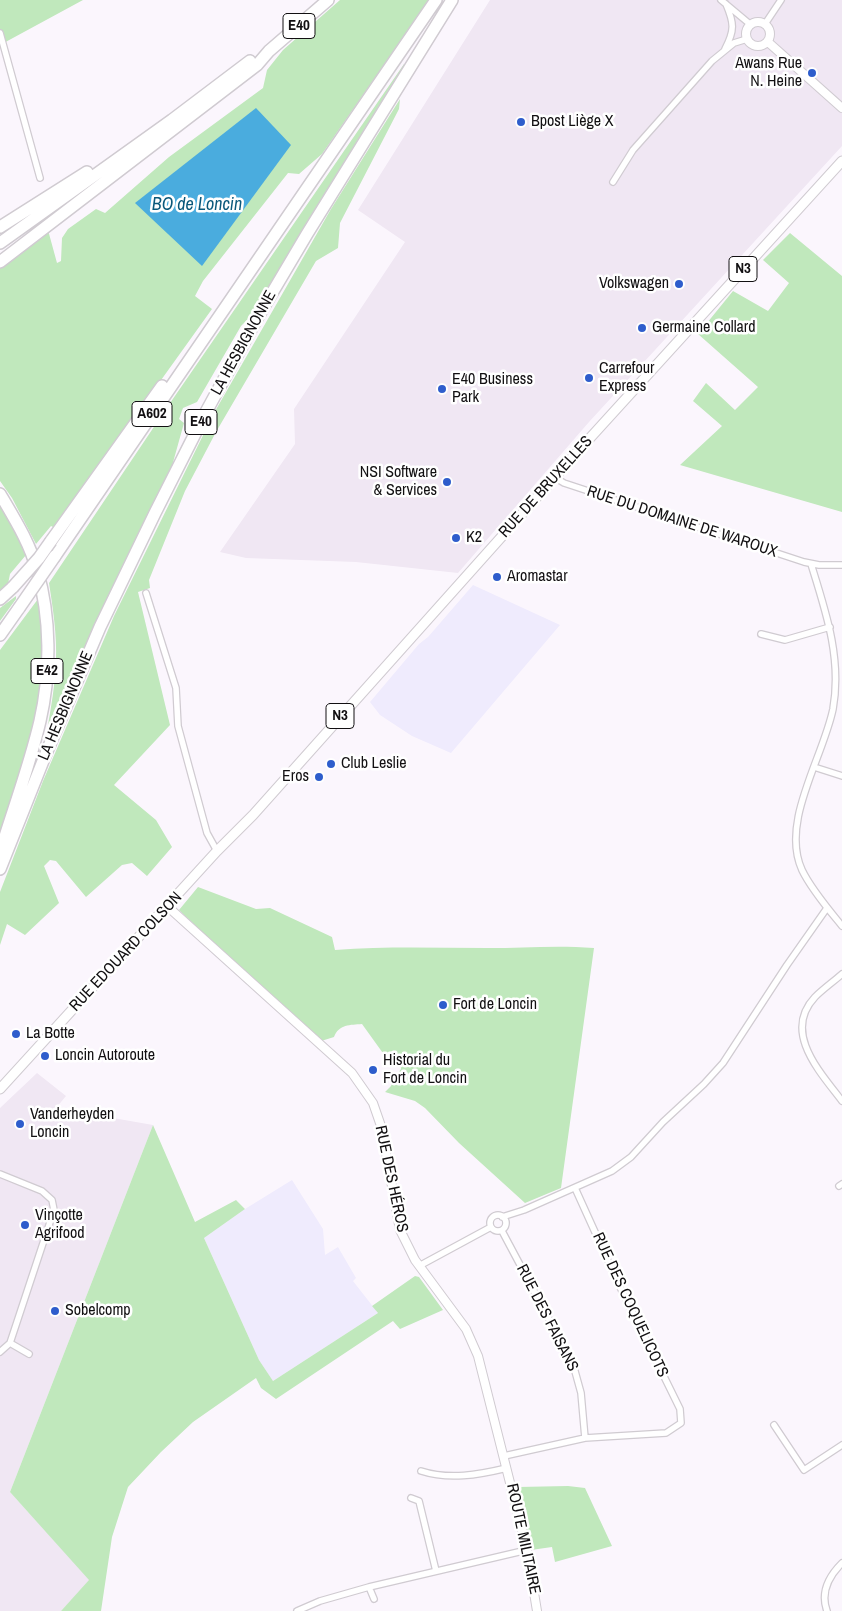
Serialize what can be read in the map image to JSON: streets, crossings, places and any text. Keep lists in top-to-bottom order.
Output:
{
  "streets": {
    "highway": [
      "E40",
      "LA HESBIGNONNE",
      "A602",
      "E42"
    ],
    "main road": ["N3", "RUE DE BRUXELLES", "RUE EDOUARD COLSON"],
    "street": [
      "RUE DU DOMAINE DE WAROUX",
      "RUE DES HÉROS",
      "RUE DES COQUELICOTS",
      "RUE DES FAISANS",
      "ROUTE MILITAIRE"
    ]
  },
  "crossings": [
    ["RUE DE BRUXELLES", "RUE DU DOMAINE DE WAROUX"],
    ["RUE DE BRUXELLES", "RUE EDOUARD COLSON"],
    ["RUE EDOUARD COLSON", "RUE DES HÉROS"],
    ["RUE DES HÉROS", "ROUTE MILITAIRE"],
    ["RUE DES COQUELICOTS", "RUE DES FAISANS"]
  ],
  "water": ["BO de Loncin"],
  "places": [
    "Awans Rue N. Heine",
    "Bpost Liège X",
    "Volkswagen",
    "Germaine Collard",
    "Carrefour Express",
    "E40 Business Park",
    "NSI Software & Services",
    "K2",
    "Aromastar",
    "Club Leslie",
    "Eros",
    "Fort de Loncin",
    "La Botte",
    "Loncin Autoroute",
    "Historial du Fort de Loncin",
    "Vanderheyden Loncin",
    "Vinçotte Agrifood",
    "Sobelcomp"
  ]
}
